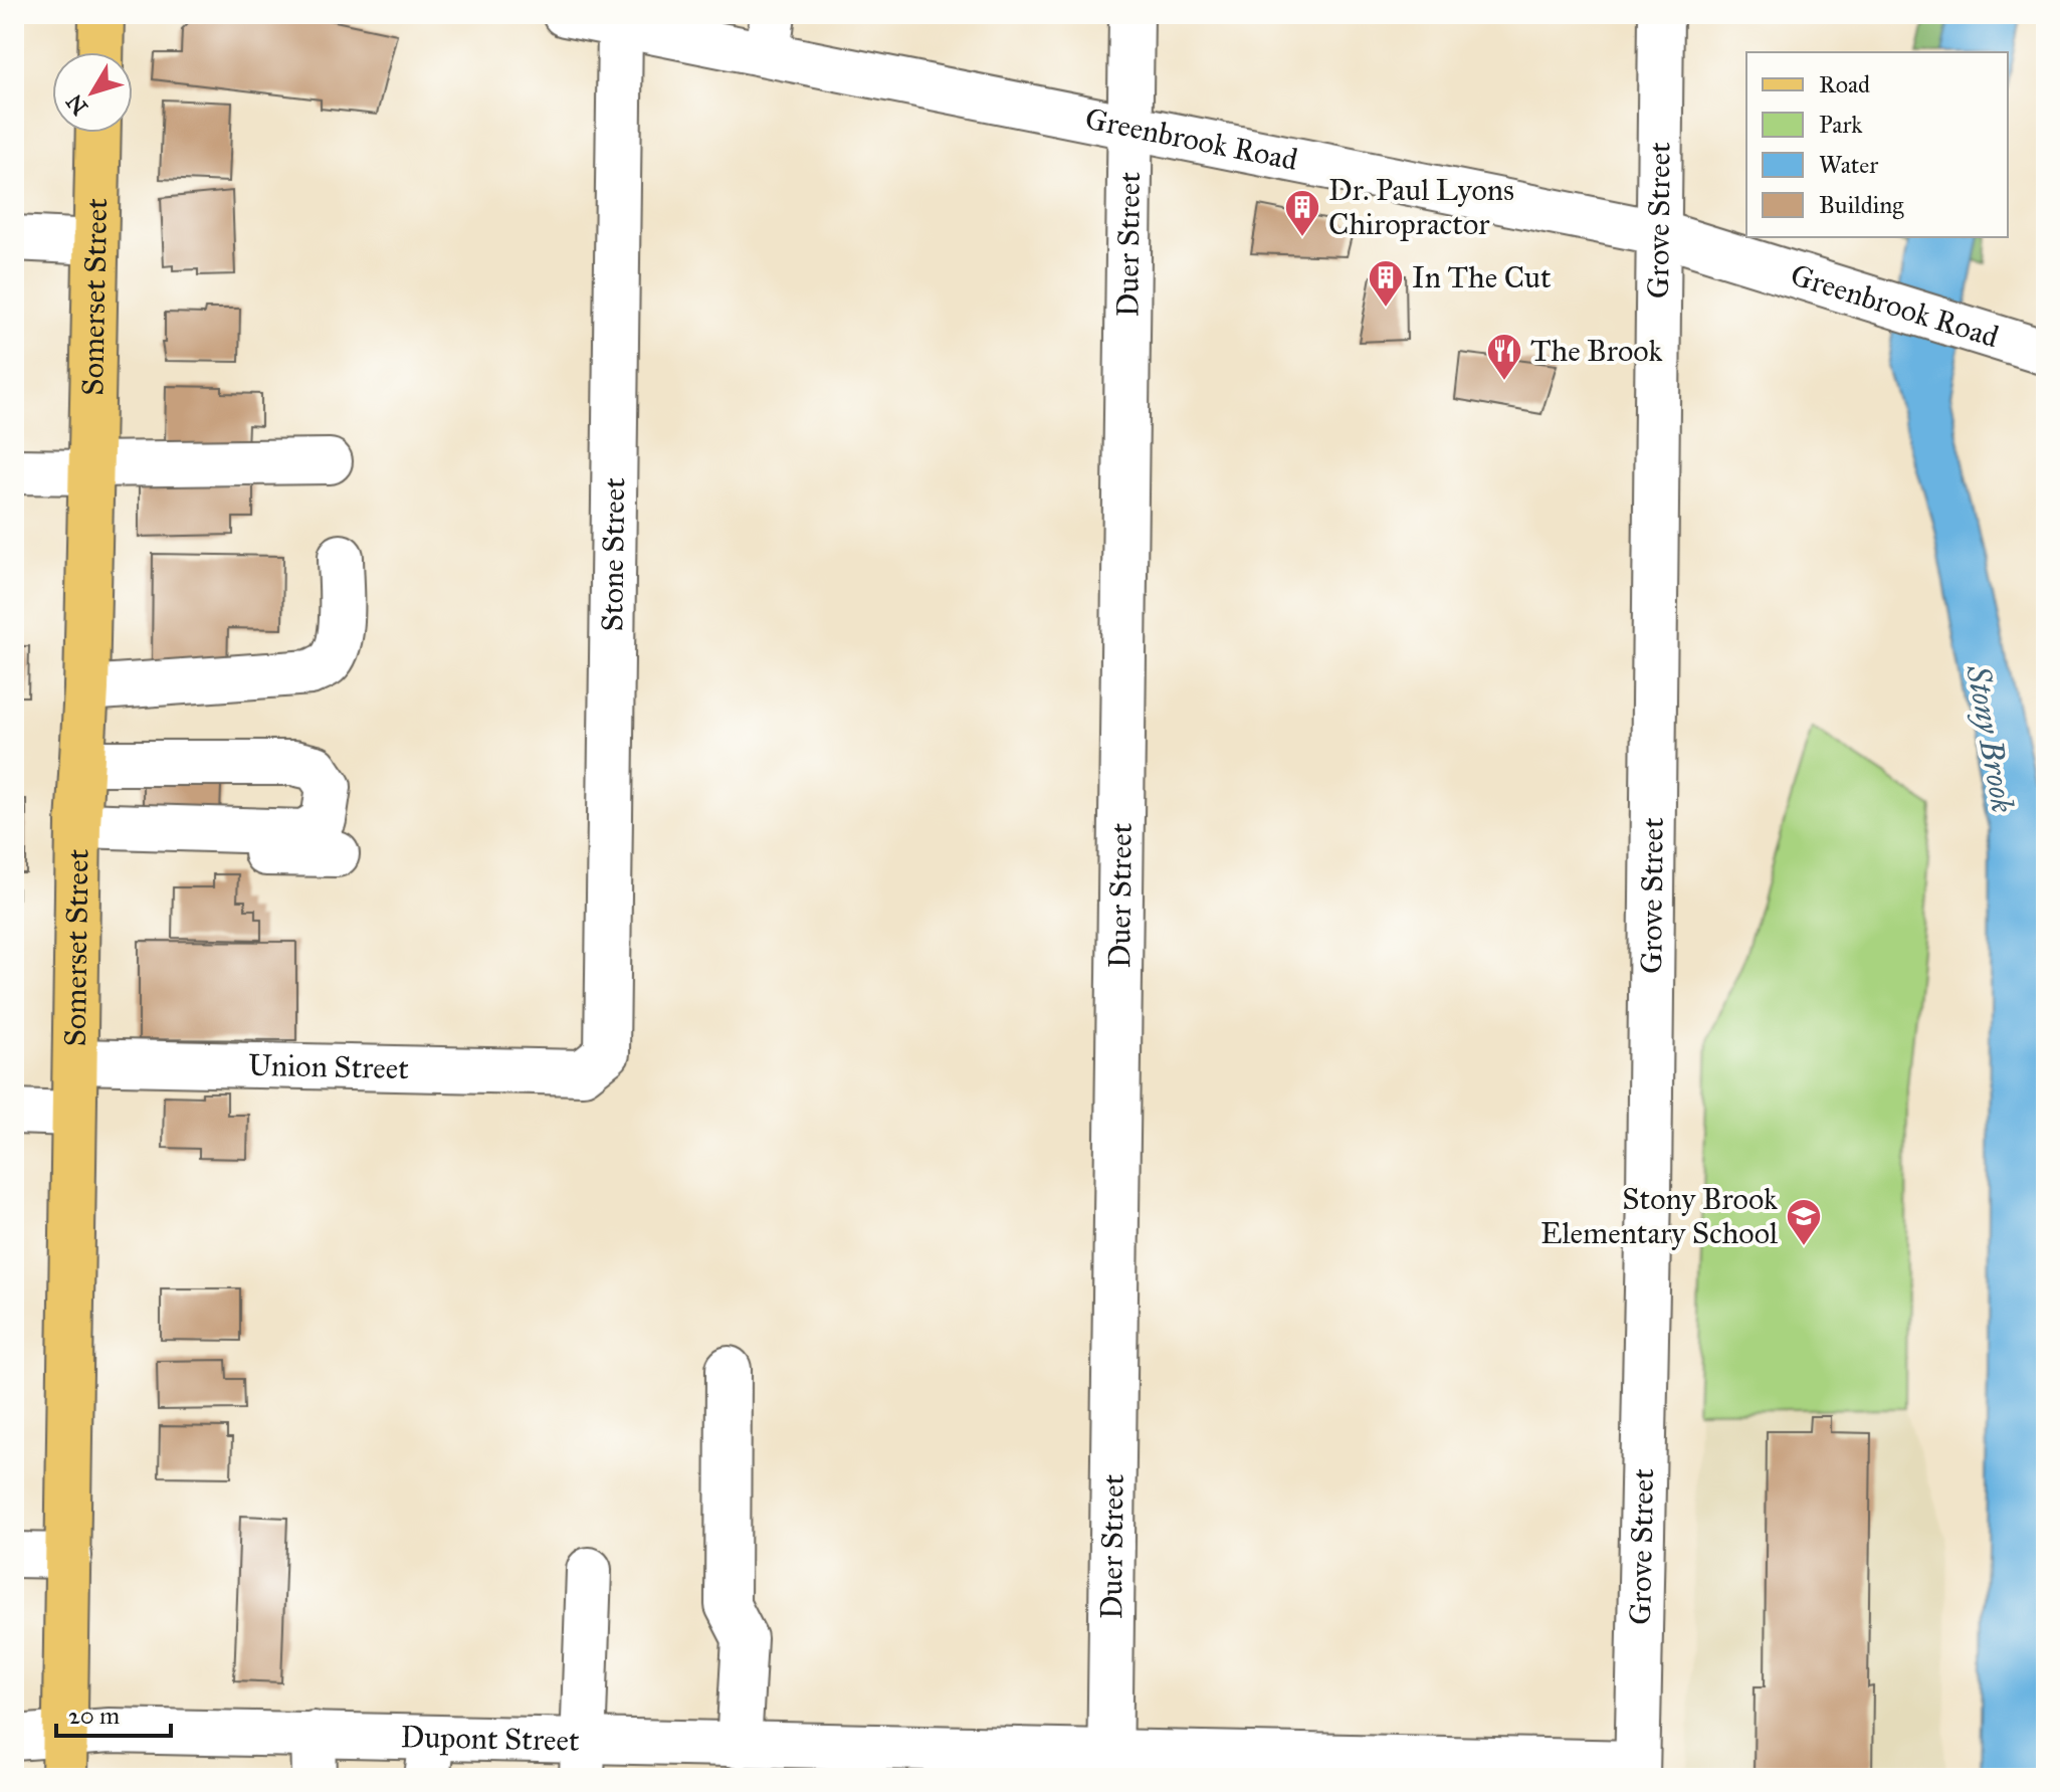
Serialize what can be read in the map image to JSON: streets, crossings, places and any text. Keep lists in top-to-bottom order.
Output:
{
  "streets": {
    "main road": ["Somerset Street"],
    "street": [
      "Greenbrook Road",
      "Grove Street",
      "Duer Street",
      "Stone Street",
      "Union Street",
      "Dupont Street"
    ]
  },
  "crossings": [
    ["Greenbrook Road", "Grove Street"],
    ["Greenbrook Road", "Duer Street"],
    ["Greenbrook Road", "Stone Street"],
    ["Grove Street", "Dupont Street"],
    ["Duer Street", "Dupont Street"],
    ["Somerset Street", "Union Street"],
    ["Somerset Street", "Dupont Street"],
    ["Stone Street", "Union Street"]
  ],
  "water": ["Stony Brook"],
  "places": {
    "building": ["Dr. Paul Lyons Chiropractor", "In The Cut"],
    "restaurant": ["The Brook"],
    "school or university": ["Stony Brook Elementary School"]
  },
  "legend": [
    "Road",
    "Park",
    "Water",
    "Building"
  ],
  "scale_bar": "20 m",
  "north": "bottom left"
}
